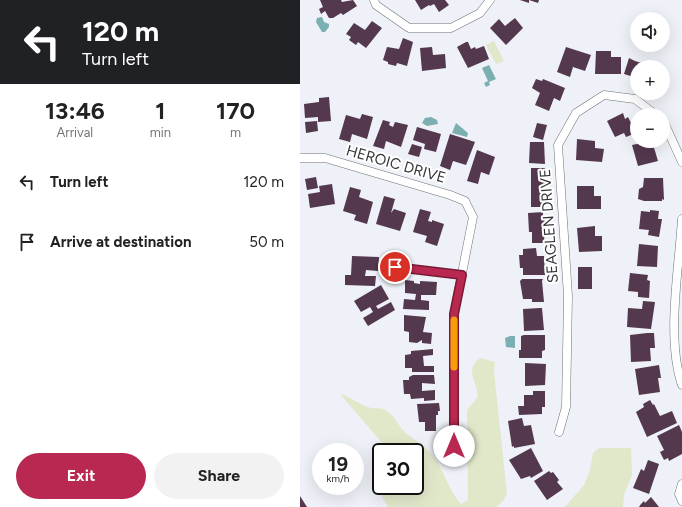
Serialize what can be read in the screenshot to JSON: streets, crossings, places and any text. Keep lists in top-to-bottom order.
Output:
{
  "streets": {
    "street": ["HEROIC DRIVE", "SEAGLEN DRIVE"]
  },
  "page": {
    "turn": ["120 m", "Turn left"],
    "map_buttons": ["+", "−"],
    "eta": [
      "13:46",
      "Arrival",
      "1",
      "min",
      "170",
      "m"
    ],
    "list": [
      {
        "name": "Turn left",
        "value": "120 m"
      },
      {
        "name": "Arrive at destination",
        "value": "50 m"
      }
    ],
    "speed": "19 km/h",
    "limit": "30",
    "buttons": ["Exit", "Share"]
  }
}
